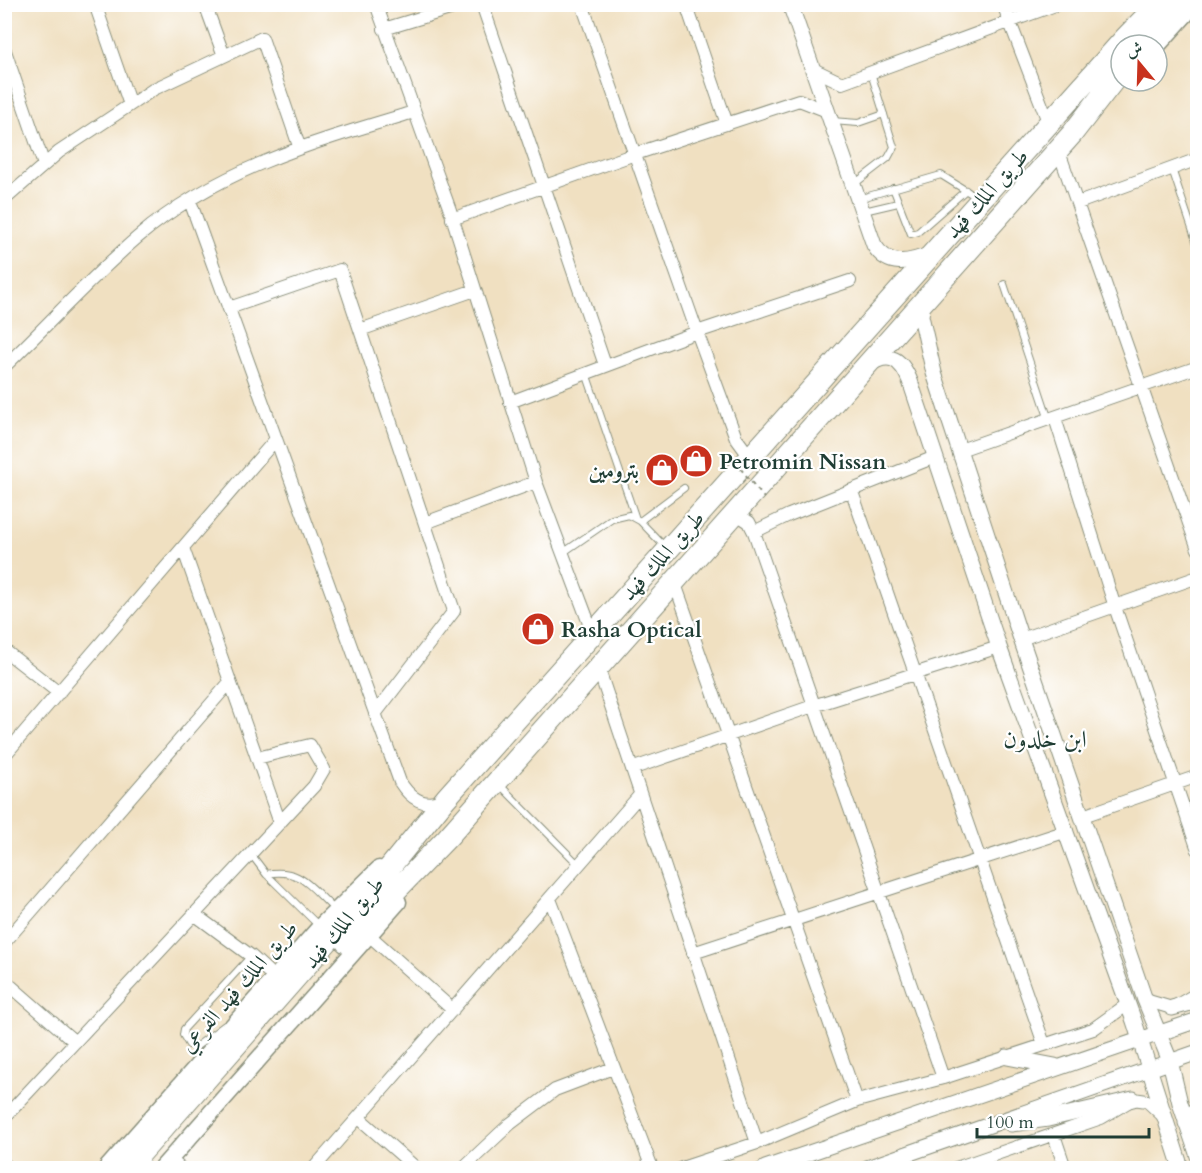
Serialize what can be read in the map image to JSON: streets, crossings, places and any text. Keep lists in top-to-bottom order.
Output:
{
  "streets": {
    "highway": ["طريق الملك فهد"],
    "main road": ["طريق الملك فهد الفرعي"]
  },
  "crossings": [
    ["طريق الملك فهد", "طريق الملك فهد الفرعي"]
  ],
  "districts": ["ابن خلدون"],
  "places": {
    "shop": ["Petromin Nissan", "بترومين", "Rasha Optical"]
  },
  "scale_bar": "100 m",
  "north": "top"
}
